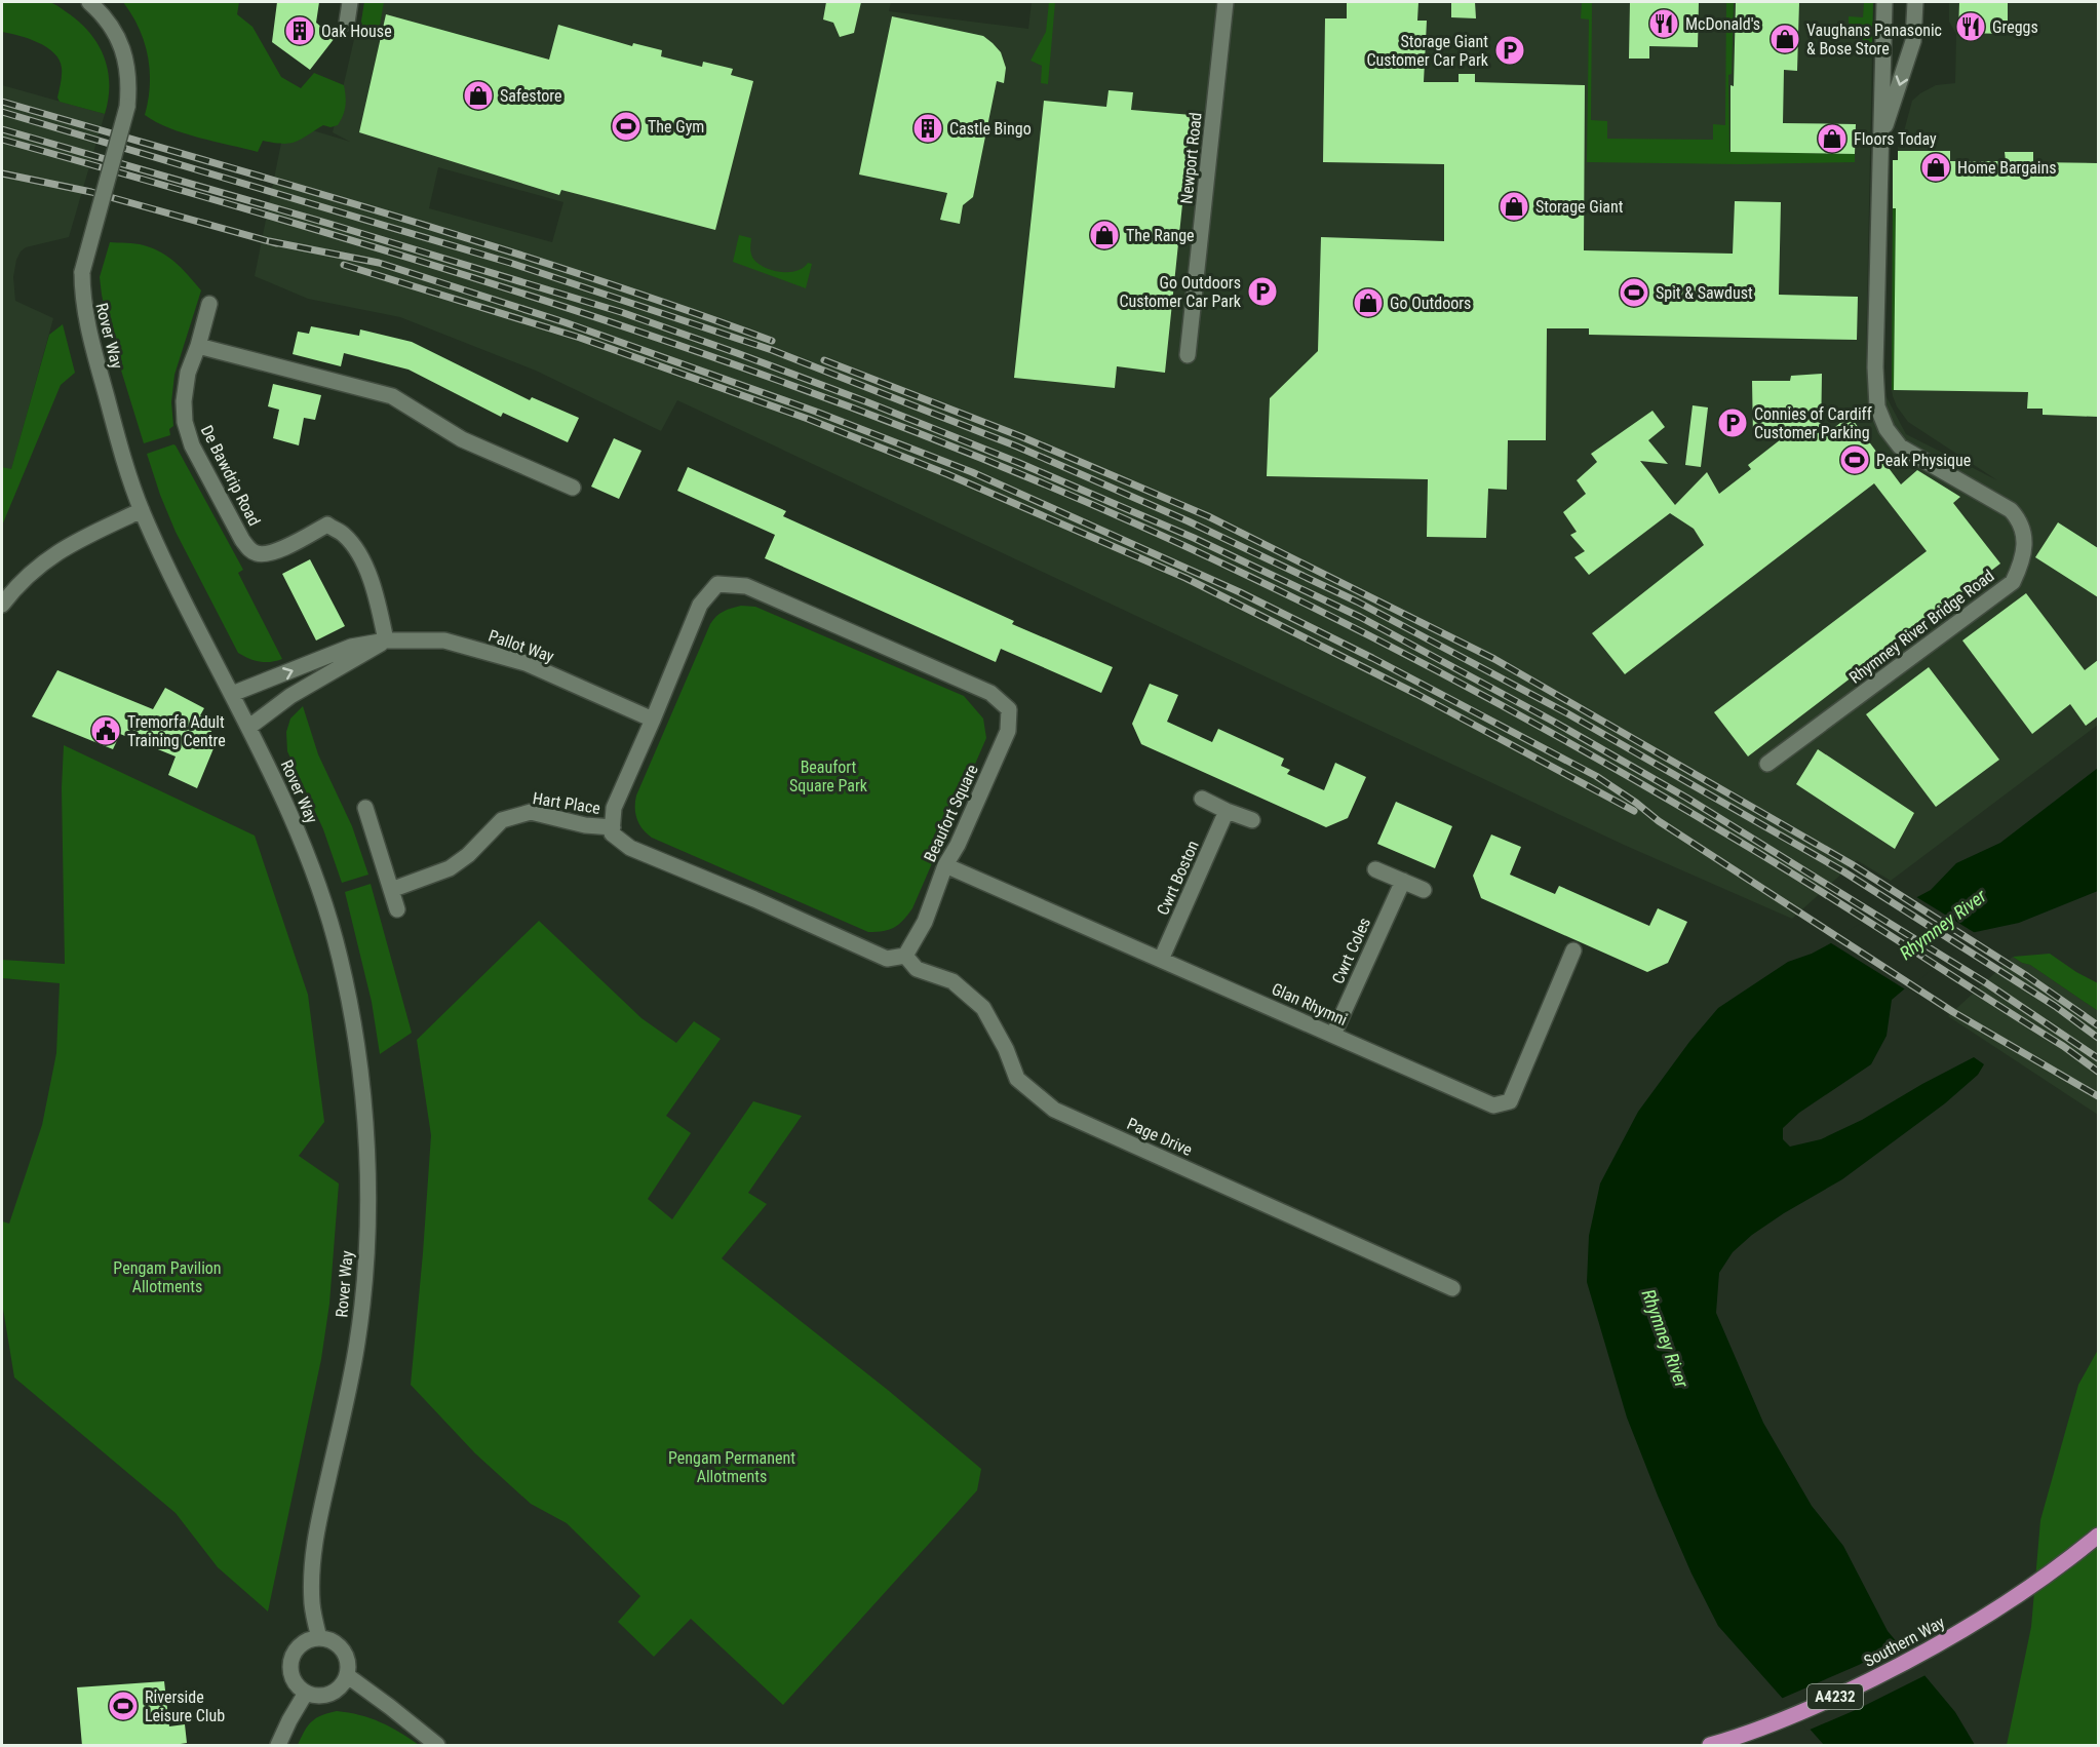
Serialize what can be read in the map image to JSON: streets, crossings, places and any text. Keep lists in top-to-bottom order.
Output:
{
  "streets": {
    "main road": ["Southern Way", "A4232"],
    "street": [
      "Newport Road",
      "Rover Way",
      "De Bawdrip Road",
      "Rhymney River Bridge Road",
      "Pallot Way",
      "Hart Place",
      "Beaufort Square",
      "Cwrt Boston",
      "Cwrt Coles",
      "Glan Rhymni",
      "Page Drive"
    ]
  },
  "crossings": [
    ["Rover Way", "Pallot Way"],
    ["De Bawdrip Road", "Pallot Way"],
    ["Pallot Way", "Beaufort Square"],
    ["Hart Place", "Beaufort Square"],
    ["Beaufort Square", "Glan Rhymni"],
    ["Beaufort Square", "Page Drive"],
    ["Cwrt Boston", "Glan Rhymni"],
    ["Cwrt Coles", "Glan Rhymni"]
  ],
  "water": ["Rhymney River"],
  "parks": ["Beaufort Square Park", "Pengam Pavilion Allotments", "Pengam Permanent Allotments"],
  "places": {
    "restaurant": ["McDonald's", "Greggs"],
    "building": ["Oak House", "Castle Bingo"],
    "shop": [
      "Vaughans Panasonic & Bose Store",
      "Safestore",
      "Floors Today",
      "Home Bargains",
      "Storage Giant",
      "The Range",
      "Go Outdoors"
    ],
    "parking": ["Storage Giant Customer Car Park", "Go Outdoors Customer Car Park", "Connies of Cardiff Customer Parking"],
    "sports": [
      "The Gym",
      "Spit & Sawdust",
      "Peak Physique",
      "Riverside Leisure Club"
    ],
    "public building": ["Tremorfa Adult Training Centre"]
  }
}
